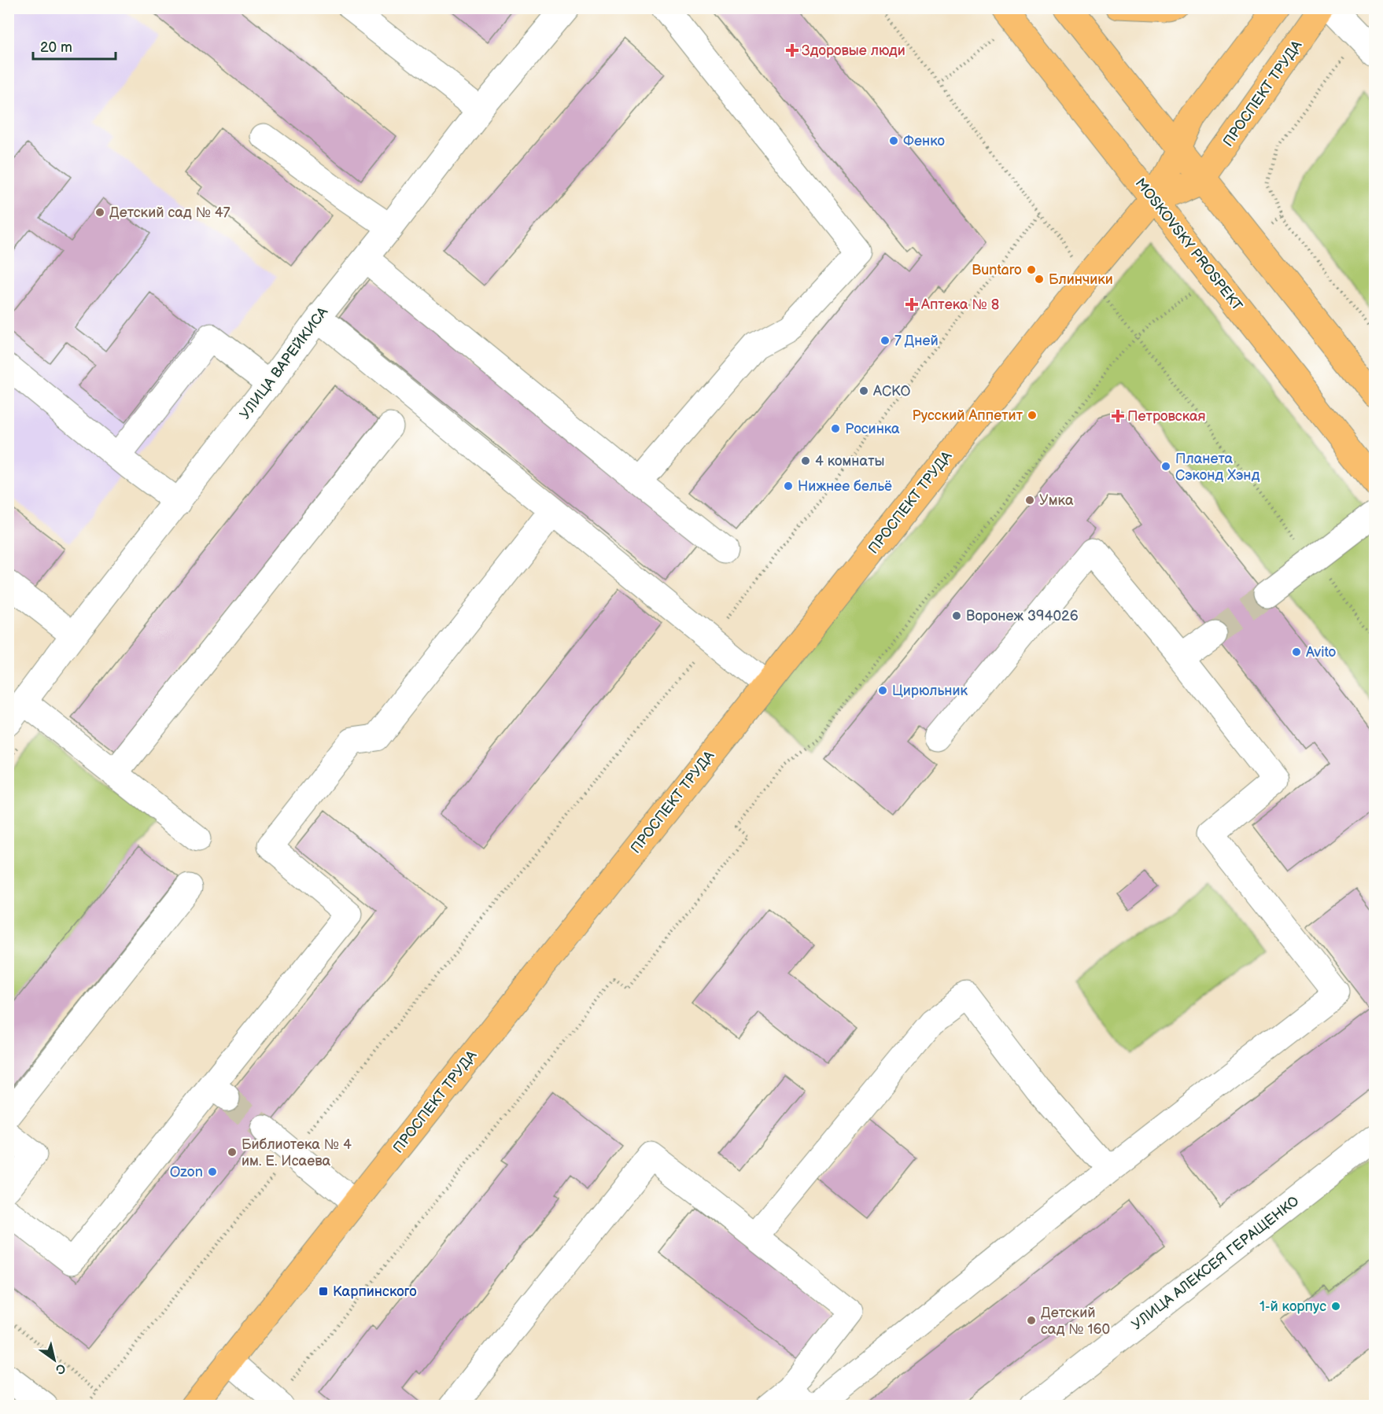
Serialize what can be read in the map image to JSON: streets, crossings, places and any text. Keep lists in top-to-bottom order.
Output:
{
  "streets": {
    "main road": ["ПРОСПЕКТ ТРУДА", "MOSKOVSKY PROSPEKT"],
    "street": ["УЛИЦА ВАРЕЙКИСА", "УЛИЦА АЛЕКСЕЯ ГЕРАЩЕНКО"]
  },
  "crossings": [
    ["ПРОСПЕКТ ТРУДА", "MOSKOVSKY PROSPEKT"]
  ],
  "places": {
    "health": ["Здоровые люди", "Аптека № 8", "Петровская"],
    "other": [
      "Фенко",
      "Детский сад № 47",
      "Buntaro",
      "Блинчики",
      "7 Дней",
      "АСКО",
      "Русский Аппетит",
      "Росинка",
      "4 комнаты",
      "Планета Сэконд Хэнд",
      "Нижнее бельё",
      "Умка",
      "Воронеж 394026",
      "Avito",
      "Цирюльник",
      "Библиотека № 4 им. Е. Исаева",
      "Ozon",
      "1-й корпус",
      "Детский сад № 160"
    ],
    "transit": ["Карпинского"]
  },
  "scale_bar": "20 m",
  "north": "bottom right"
}
